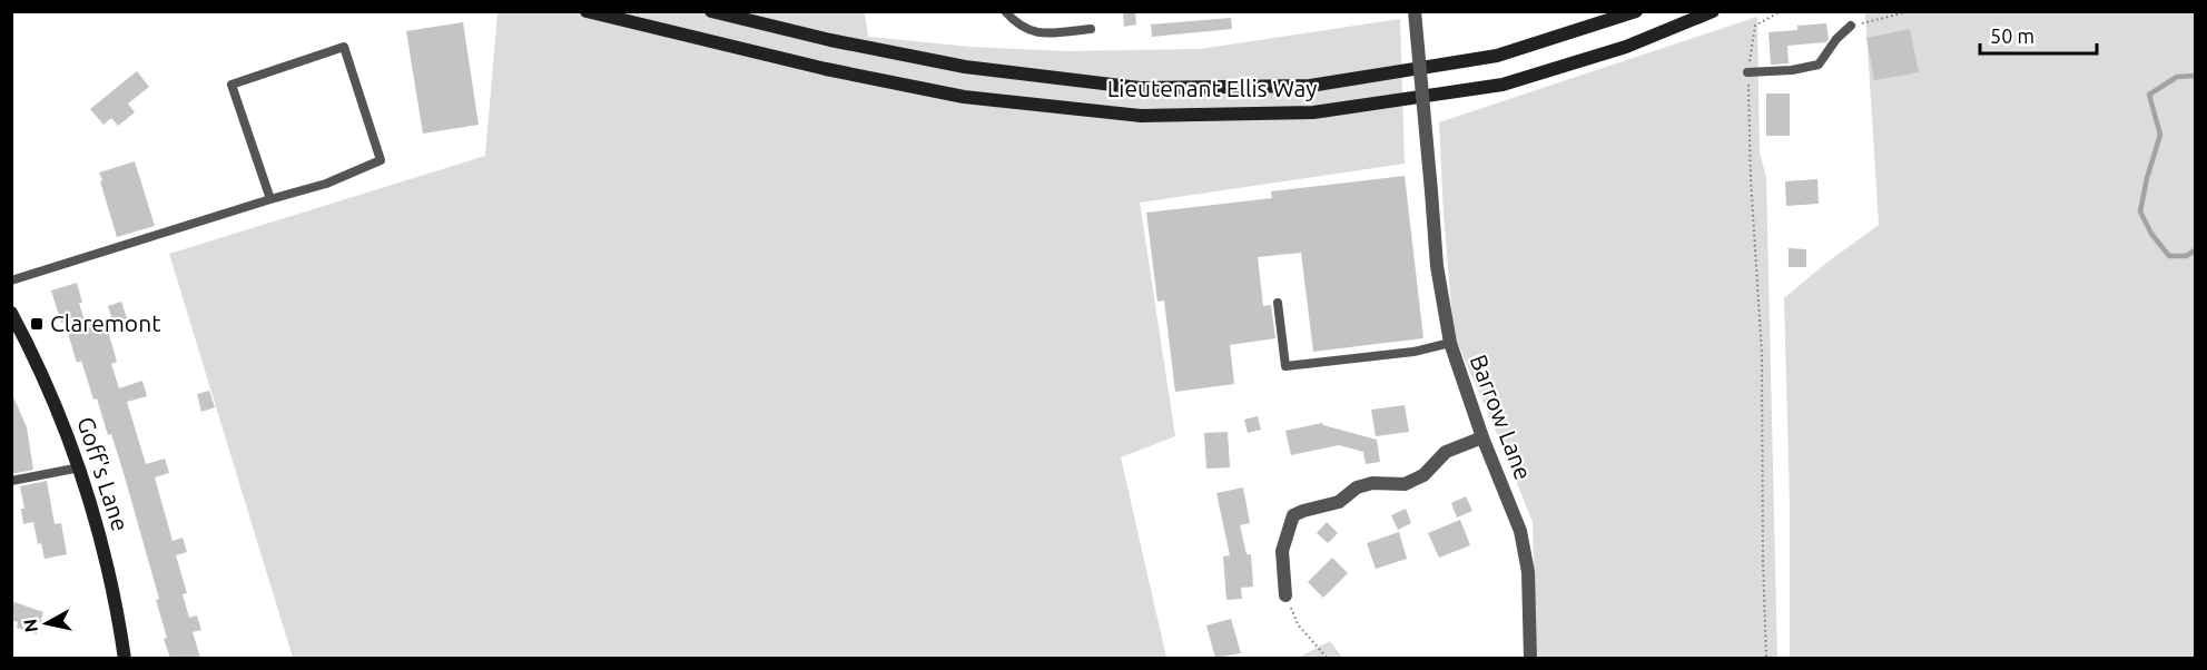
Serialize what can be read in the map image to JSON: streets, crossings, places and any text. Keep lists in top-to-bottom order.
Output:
{
  "streets": {
    "main road": ["Lieutenant Ellis Way", "Goff's Lane"],
    "street": ["Barrow Lane"]
  },
  "places": {
    "transit": ["Claremont"]
  },
  "scale_bar": "50 m",
  "north": "left"
}
